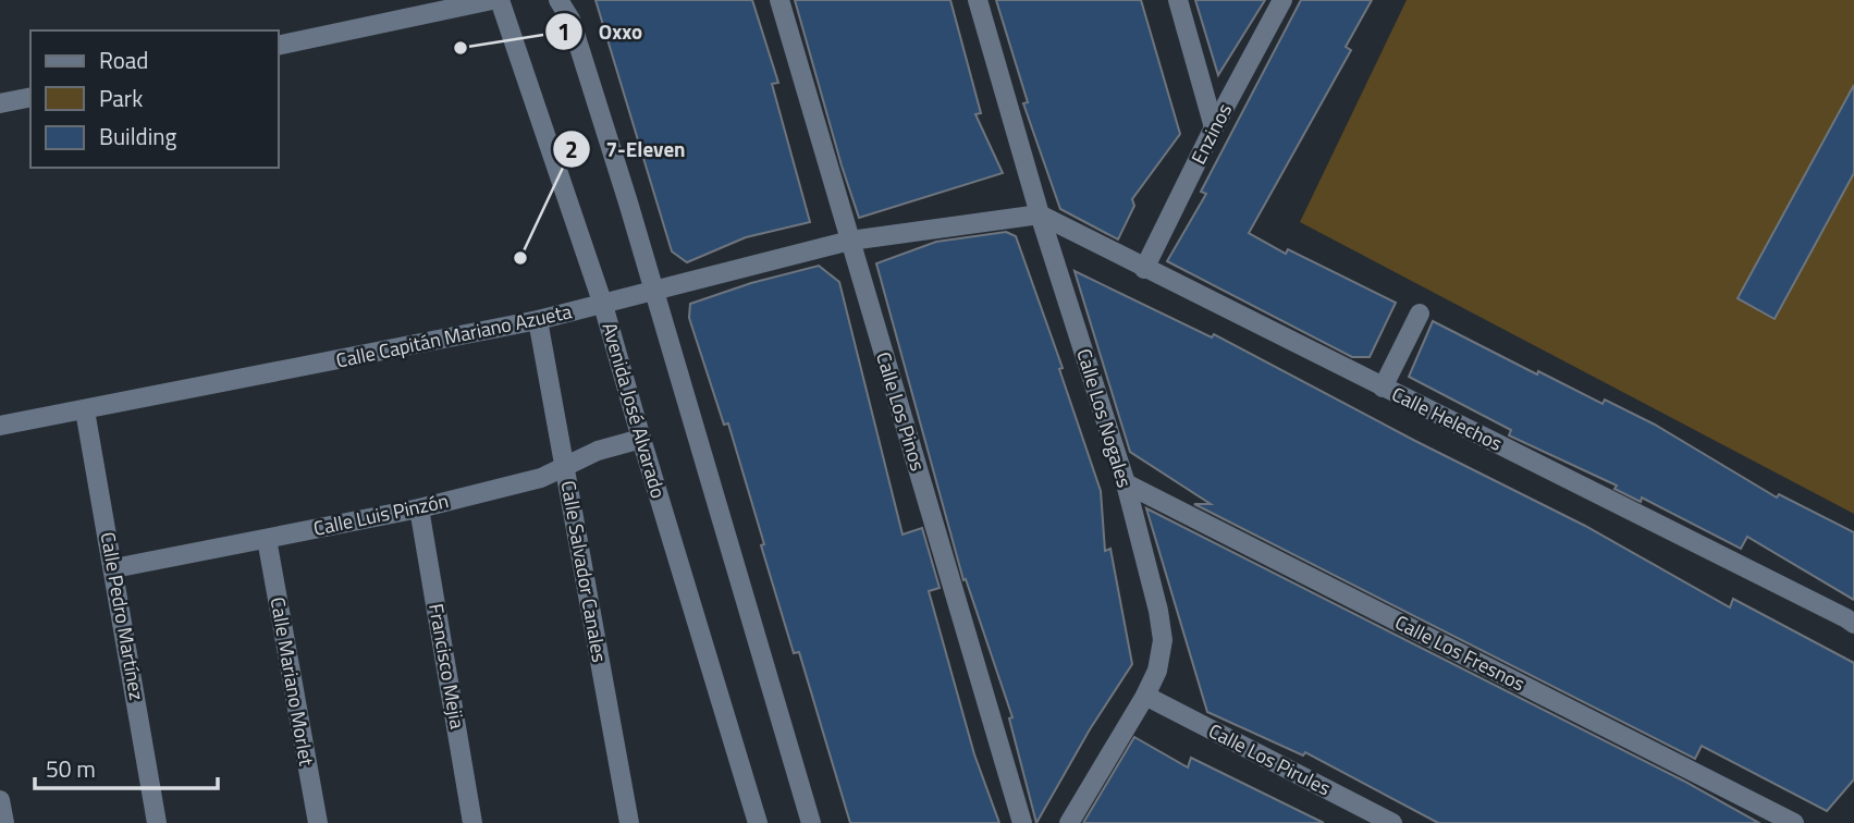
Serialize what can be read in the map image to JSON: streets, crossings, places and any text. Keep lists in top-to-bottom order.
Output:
{
  "streets": {
    "street": [
      "Enzinos",
      "Calle Capitán Mariano Azueta",
      "Avenida José Alvarado",
      "Calle Los Pinos",
      "Calle Los Nogales",
      "Calle Helechos",
      "Calle Luis Pinzón",
      "Calle Salvador Canales",
      "Calle Pedro Martínez",
      "Calle Los Fresnos",
      "Francisco Mejia",
      "Calle Mariano Morlet",
      "Calle Los Pirules"
    ]
  },
  "crossings": [
    ["Enzinos", "Calle Helechos"],
    ["Calle Capitán Mariano Azueta", "Avenida José Alvarado"],
    ["Calle Capitán Mariano Azueta", "Calle Los Pinos"],
    ["Calle Capitán Mariano Azueta", "Calle Los Nogales"],
    ["Calle Capitán Mariano Azueta", "Calle Helechos"],
    ["Calle Capitán Mariano Azueta", "Calle Salvador Canales"],
    ["Calle Capitán Mariano Azueta", "Calle Pedro Martínez"],
    ["Avenida José Alvarado", "Calle Luis Pinzón"],
    ["Calle Los Nogales", "Calle Helechos"],
    ["Calle Los Nogales", "Calle Los Fresnos"],
    ["Calle Los Nogales", "Calle Los Pirules"],
    ["Calle Luis Pinzón", "Calle Salvador Canales"],
    ["Calle Luis Pinzón", "Calle Pedro Martínez"],
    ["Calle Luis Pinzón", "Francisco Mejia"],
    ["Calle Luis Pinzón", "Calle Mariano Morlet"]
  ],
  "places": ["Oxxo", "7-Eleven"],
  "legend": ["Road", "Park", "Building"],
  "scale_bar": "50 m"
}
